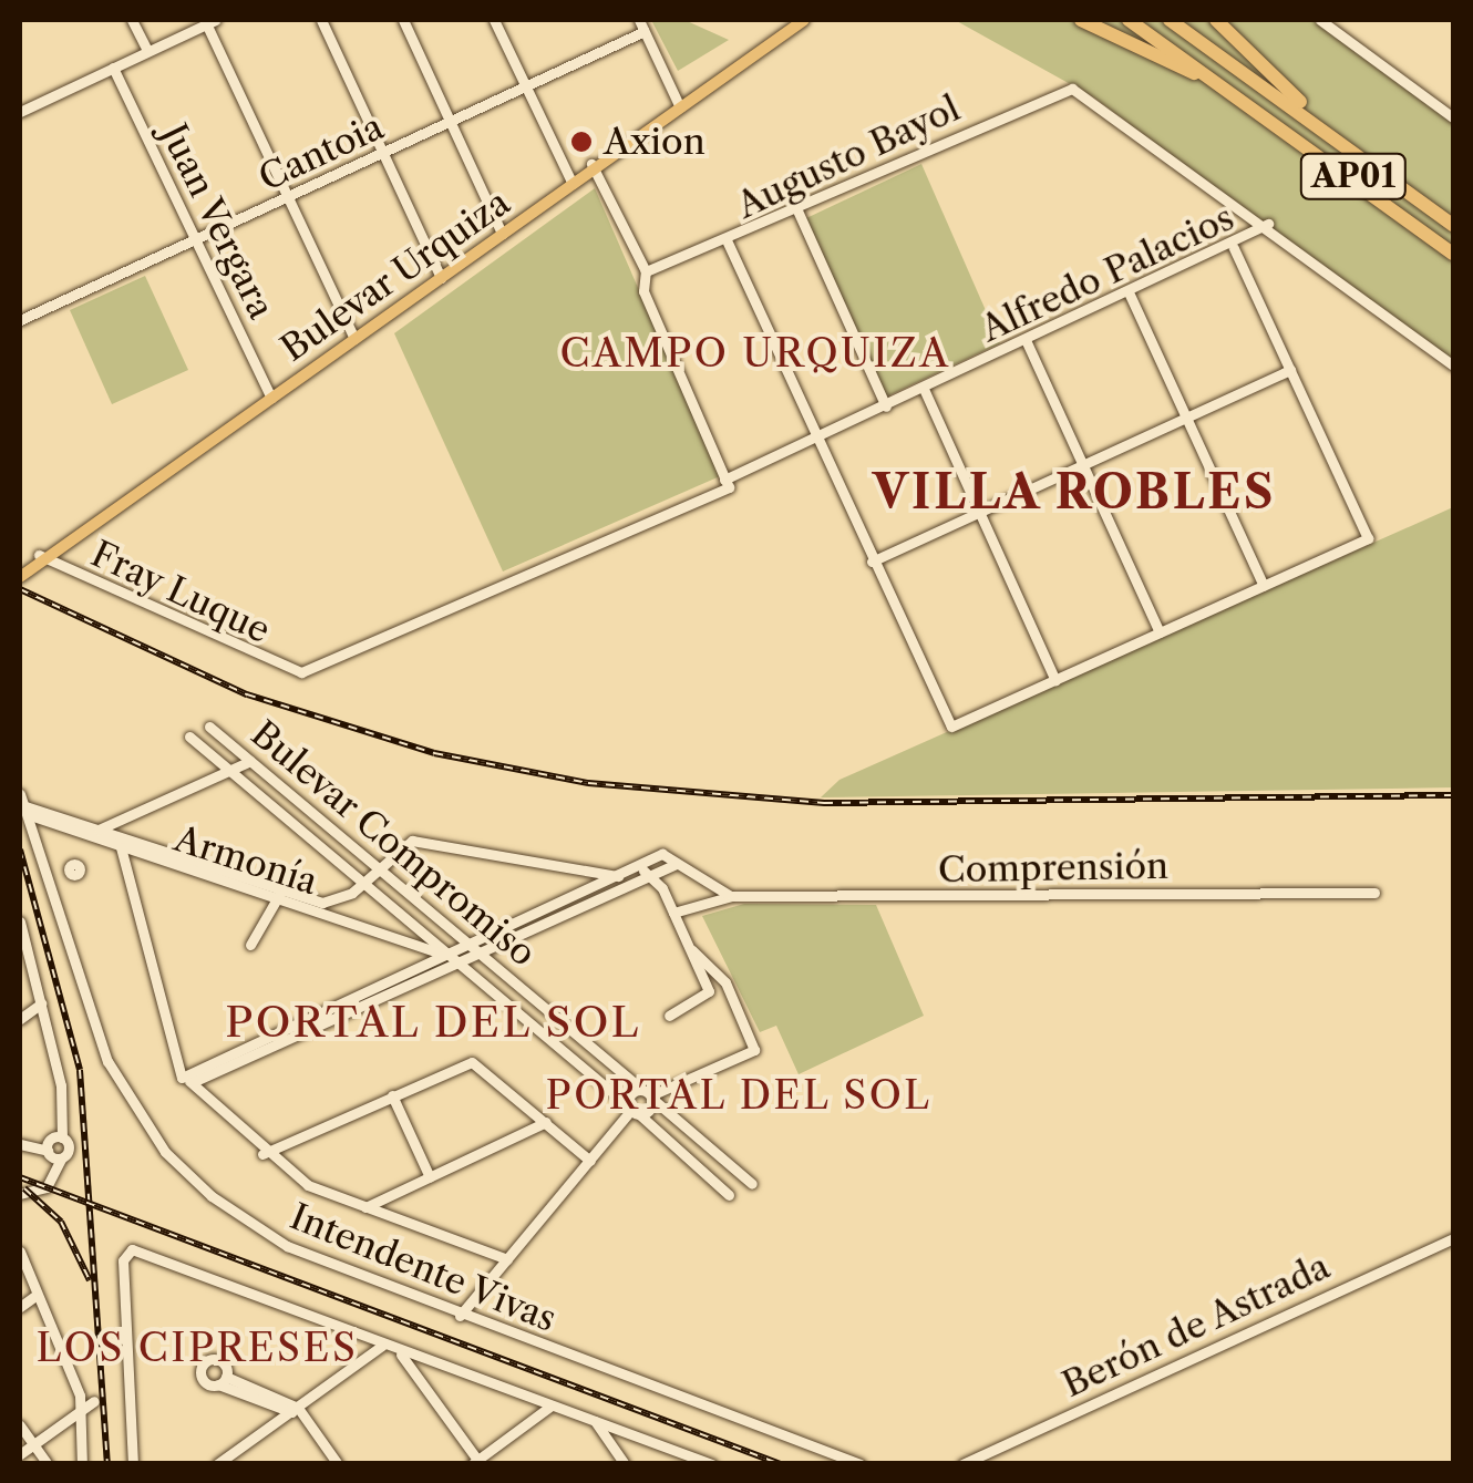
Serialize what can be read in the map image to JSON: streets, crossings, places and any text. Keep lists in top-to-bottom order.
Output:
{
  "streets": {
    "highway": ["AP01"],
    "main road": ["Bulevar Urquiza"],
    "street": [
      "Cantoia",
      "Augusto Bayol",
      "Juan Vergara",
      "Alfredo Palacios",
      "Fray Luque",
      "Bulevar Compromiso",
      "Armonía",
      "Comprensión",
      "Intendente Vivas",
      "Berón de Astrada"
    ]
  },
  "crossings": [
    ["Cantoia", "Juan Vergara"],
    ["Augusto Bayol", "Alfredo Palacios"],
    ["Juan Vergara", "Bulevar Urquiza"],
    ["Alfredo Palacios", "Fray Luque"],
    ["Bulevar Urquiza", "Fray Luque"],
    ["Bulevar Compromiso", "Armonía"],
    ["Armonía", "Intendente Vivas"]
  ],
  "districts": [
    "CAMPO URQUIZA",
    "VILLA ROBLES",
    "PORTAL DEL SOL",
    "PORTAL DEL SOL",
    "LOS CIPRESES"
  ],
  "places": ["Axion"]
}
